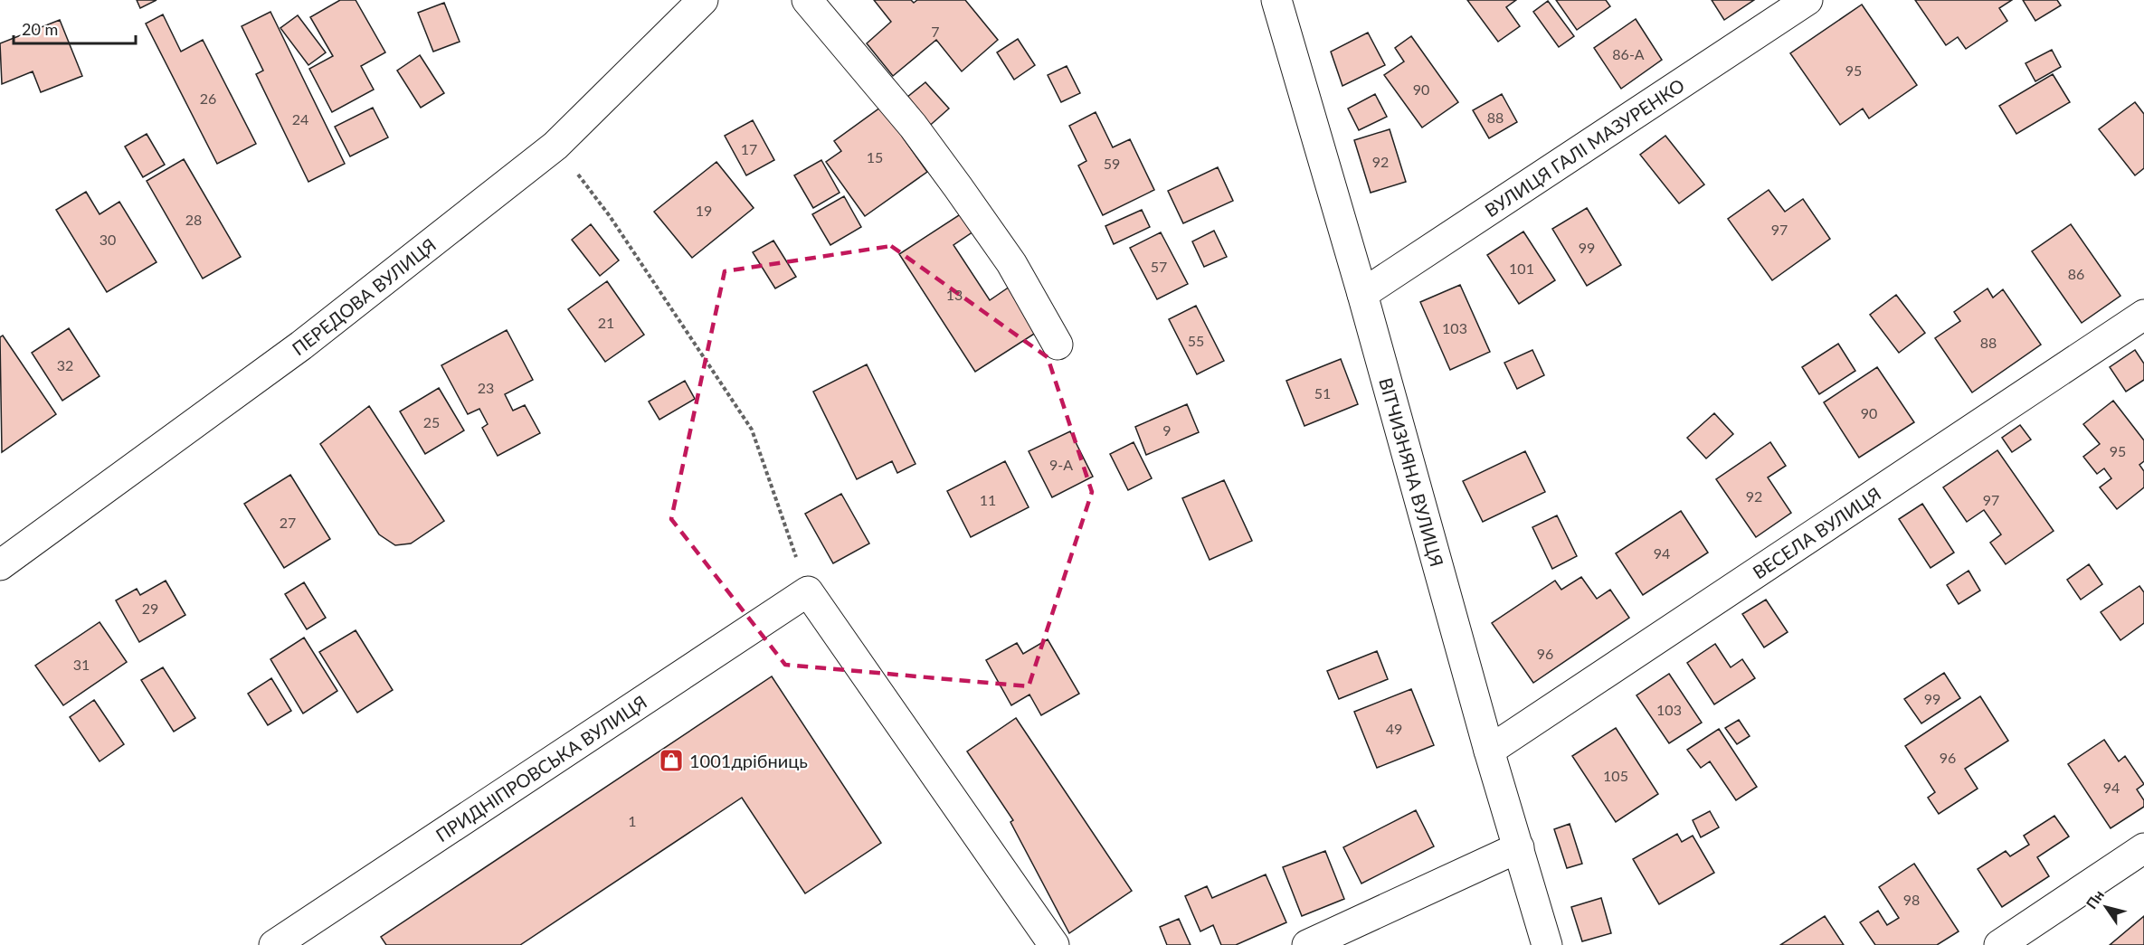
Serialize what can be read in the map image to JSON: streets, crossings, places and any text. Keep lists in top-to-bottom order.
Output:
{
  "streets": {
    "street": [
      "ВУЛИЦЯ ГАЛІ МАЗУРЕНКО",
      "ПЕРЕДОВА ВУЛИЦЯ",
      "ВІТЧИЗНЯНА ВУЛИЦЯ",
      "ВЕСЕЛА ВУЛИЦЯ",
      "ПРИДНІПРОВСЬКА ВУЛИЦЯ"
    ]
  },
  "crossings": [
    ["ВУЛИЦЯ ГАЛІ МАЗУРЕНКО", "ВІТЧИЗНЯНА ВУЛИЦЯ"],
    ["ВІТЧИЗНЯНА ВУЛИЦЯ", "ВЕСЕЛА ВУЛИЦЯ"]
  ],
  "places": {
    "shop": ["1001дрібниць"]
  },
  "house_numbers": [
    "7",
    "86-А",
    "95",
    "90",
    "26",
    "88",
    "24",
    "17",
    "15",
    "92",
    "59",
    "19",
    "28",
    "97",
    "30",
    "99",
    "57",
    "101",
    "86",
    "13",
    "21",
    "103",
    "55",
    "88",
    "32",
    "23",
    "51",
    "90",
    "25",
    "9",
    "95",
    "9-А",
    "92",
    "11",
    "97",
    "27",
    "94",
    "29",
    "96",
    "31",
    "99",
    "103",
    "49",
    "96",
    "105",
    "94",
    "1",
    "98"
  ],
  "scale_bar": "20 m",
  "north": "top left"
}
